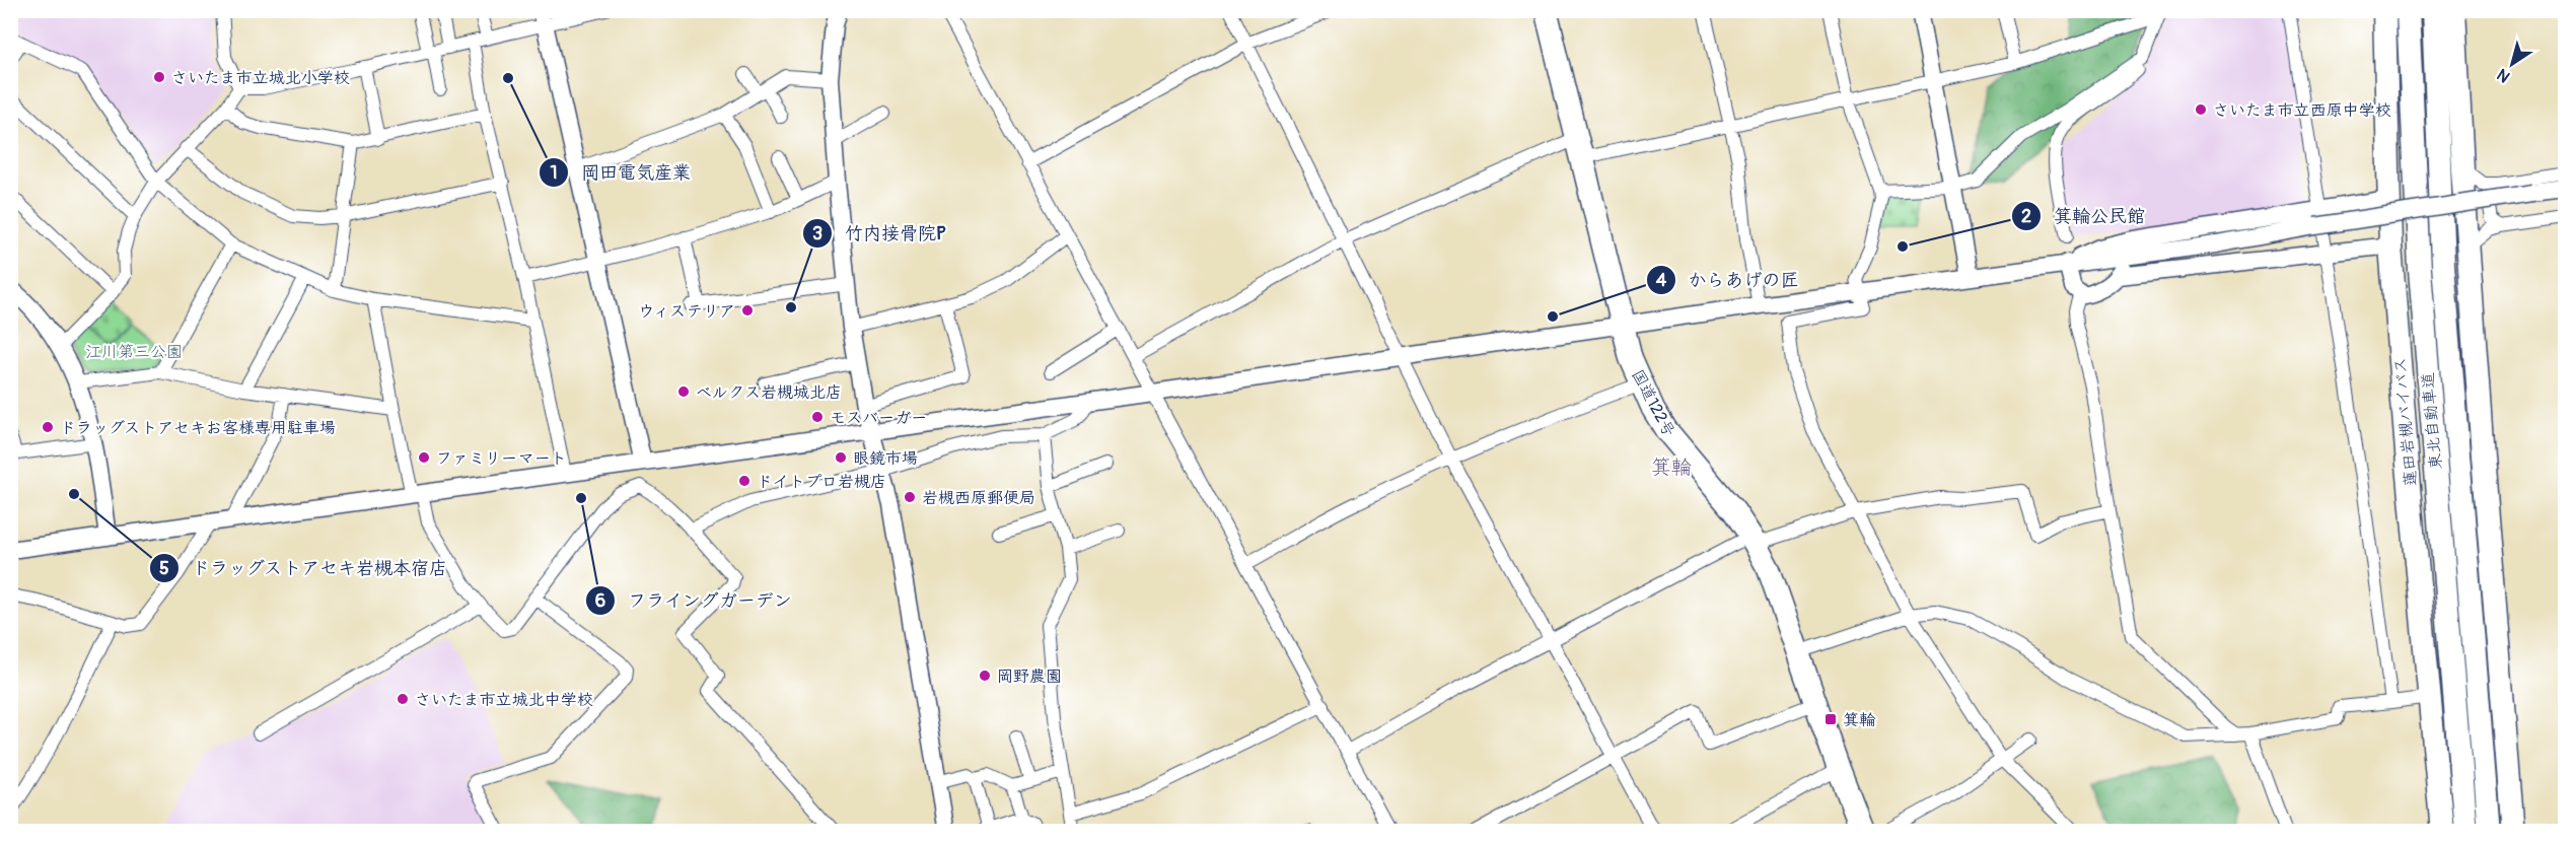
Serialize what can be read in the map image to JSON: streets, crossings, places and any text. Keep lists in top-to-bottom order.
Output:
{
  "streets": {
    "highway": ["国道122号", "東北自動車道", "蓮田岩槻バイパス"]
  },
  "districts": ["箕輪"],
  "parks": ["江川第三公園"],
  "places": {
    "other": [
      "さいたま市立城北小学校",
      "岡田電気産業",
      "さいたま市立西原中学校",
      "箕輪公民館",
      "竹内接骨院P",
      "ウィステリア",
      "からあげの匠",
      "ベルクス岩槻城北店",
      "モスバーガー",
      "ドラッグストアセキお客様専用駐車場",
      "ファミリーマート",
      "眼鏡市場",
      "ドイトプロ岩槻店",
      "ドラッグストアセキ岩槻本宿店",
      "岩槻西原郵便局",
      "フライングガーデン",
      "岡野農園",
      "さいたま市立城北中学校"
    ],
    "transit": ["箕輪"]
  },
  "north": "bottom left"
}
